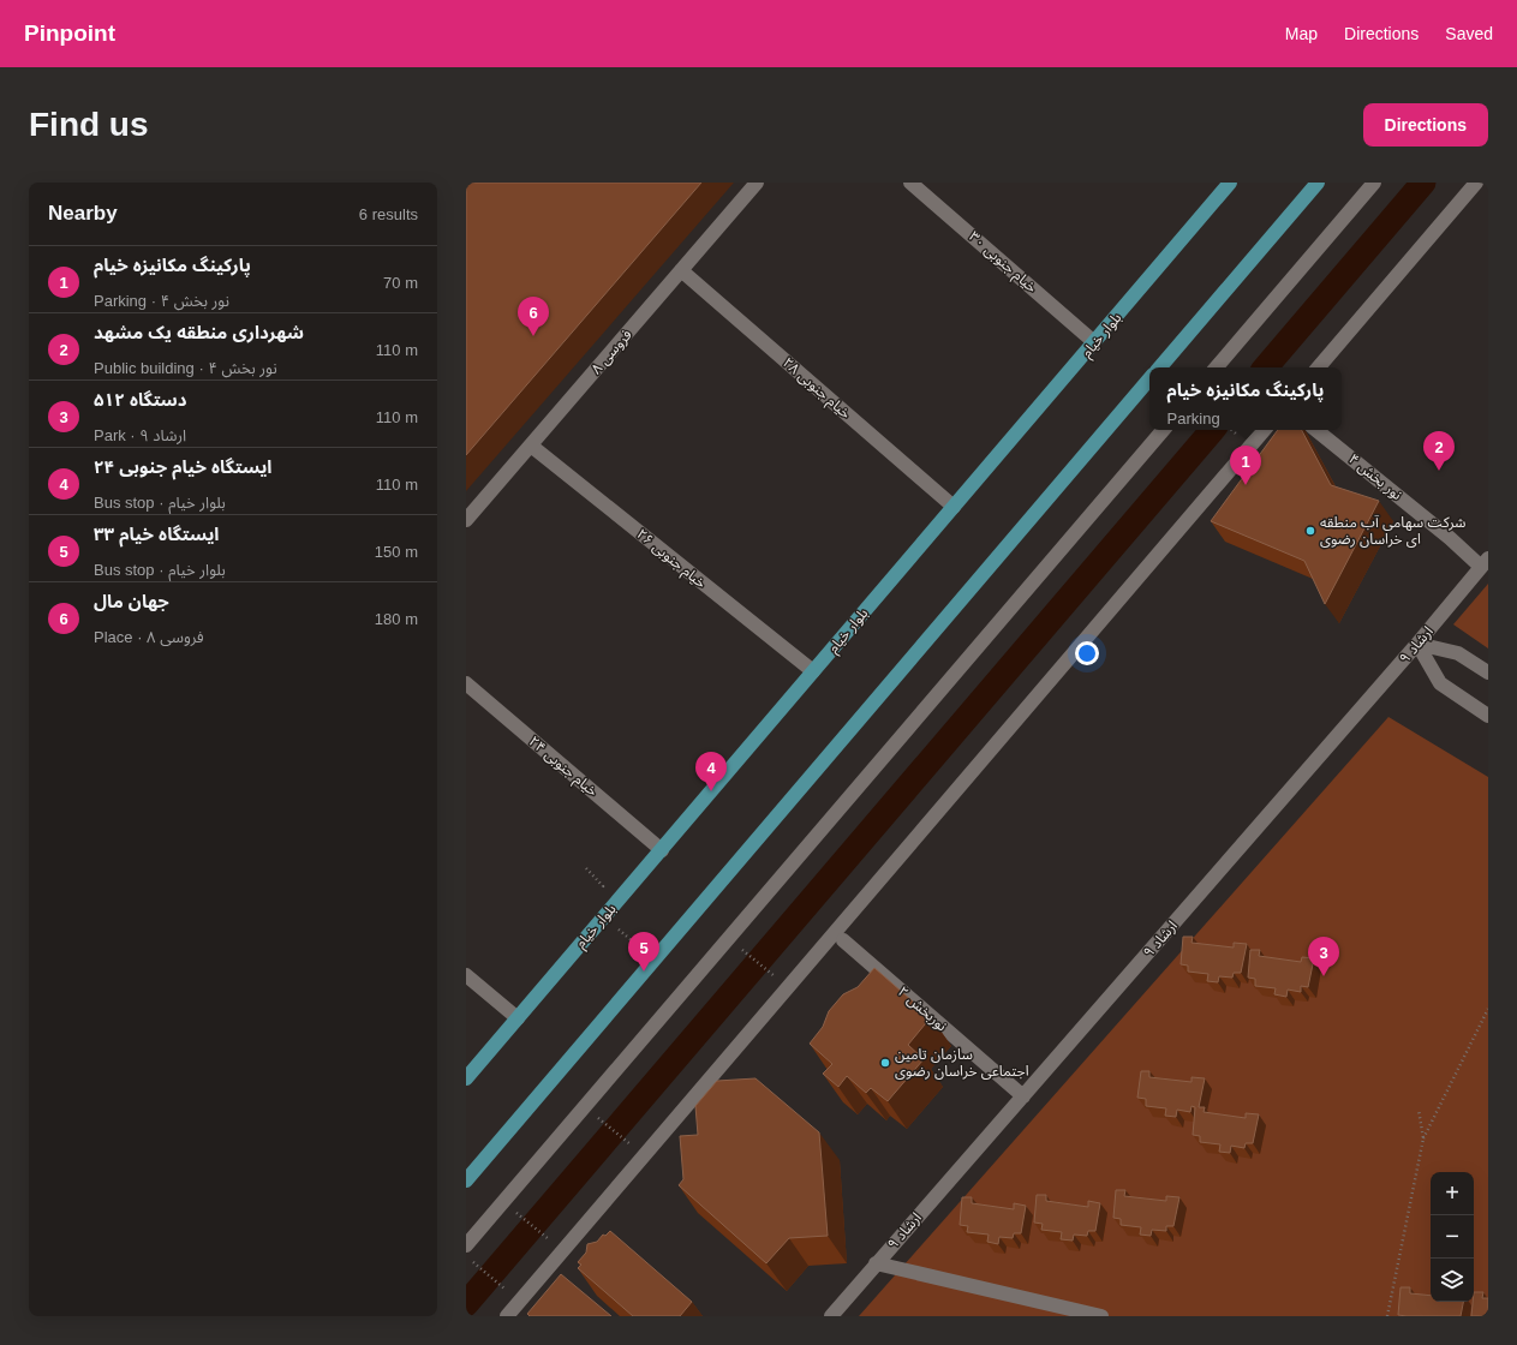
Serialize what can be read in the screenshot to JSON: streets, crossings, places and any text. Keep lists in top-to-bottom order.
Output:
{
  "streets": {
    "main road": ["بلوار خیام"],
    "street": [
      "خیام جنوبی ۳۰",
      "فروسی ۸",
      "خیام جنوبی ۲۸",
      "نور بخش ۴",
      "خیام جنوبی ۲۶",
      "ارشاد ۹",
      "خیام جنوبی ۲۴",
      "نوربخش ۲"
    ]
  },
  "crossings": [
    ["خیام جنوبی ۳۰", "بلوار خیام"],
    ["بلوار خیام", "خیام جنوبی ۲۸"],
    ["بلوار خیام", "خیام جنوبی ۲۶"],
    ["بلوار خیام", "خیام جنوبی ۲۴"],
    ["فروسی ۸", "خیام جنوبی ۲۸"],
    ["فروسی ۸", "خیام جنوبی ۲۶"],
    ["نور بخش ۴", "ارشاد ۹"],
    ["ارشاد ۹", "نوربخش ۲"]
  ],
  "places": ["شرکت سهامی آب منطقه ای خراسان رضوی", "سازمان تامین اجتماعی خراسان رضوی"],
  "page": {
    "header": "Pinpoint",
    "nav": ["Map", "Directions", "Saved"],
    "buttons": "Directions",
    "title": "Find us",
    "heading": ["Nearby", "6 results"],
    "list": [
      {
        "mark": "1",
        "name": "پارکینگ مکانیزه خیام",
        "note": "Parking · نور بخش ۴",
        "value": "70 m"
      },
      {
        "mark": "2",
        "name": "شهرداری منطقه یک مشهد",
        "note": "Public building · نور بخش ۴",
        "value": "110 m"
      },
      {
        "mark": "3",
        "name": "۵۱۲ دستگاه",
        "note": "Park · ارشاد ۹",
        "value": "110 m"
      },
      {
        "mark": "4",
        "name": "ایستگاه خیام جنوبی ۲۴",
        "note": "Bus stop · بلوار خیام",
        "value": "110 m"
      },
      {
        "mark": "5",
        "name": "ایستگاه خیام ۳۳",
        "note": "Bus stop · بلوار خیام",
        "value": "150 m"
      },
      {
        "mark": "6",
        "name": "جهان مال",
        "note": "Place · فروسی ۸",
        "value": "180 m"
      }
    ],
    "pins": [
      "6",
      "2",
      "1",
      "4",
      "5",
      "3"
    ],
    "popup": ["پارکینگ مکانیزه خیام", "Parking"],
    "map_buttons": ["+", "−"]
  }
}
